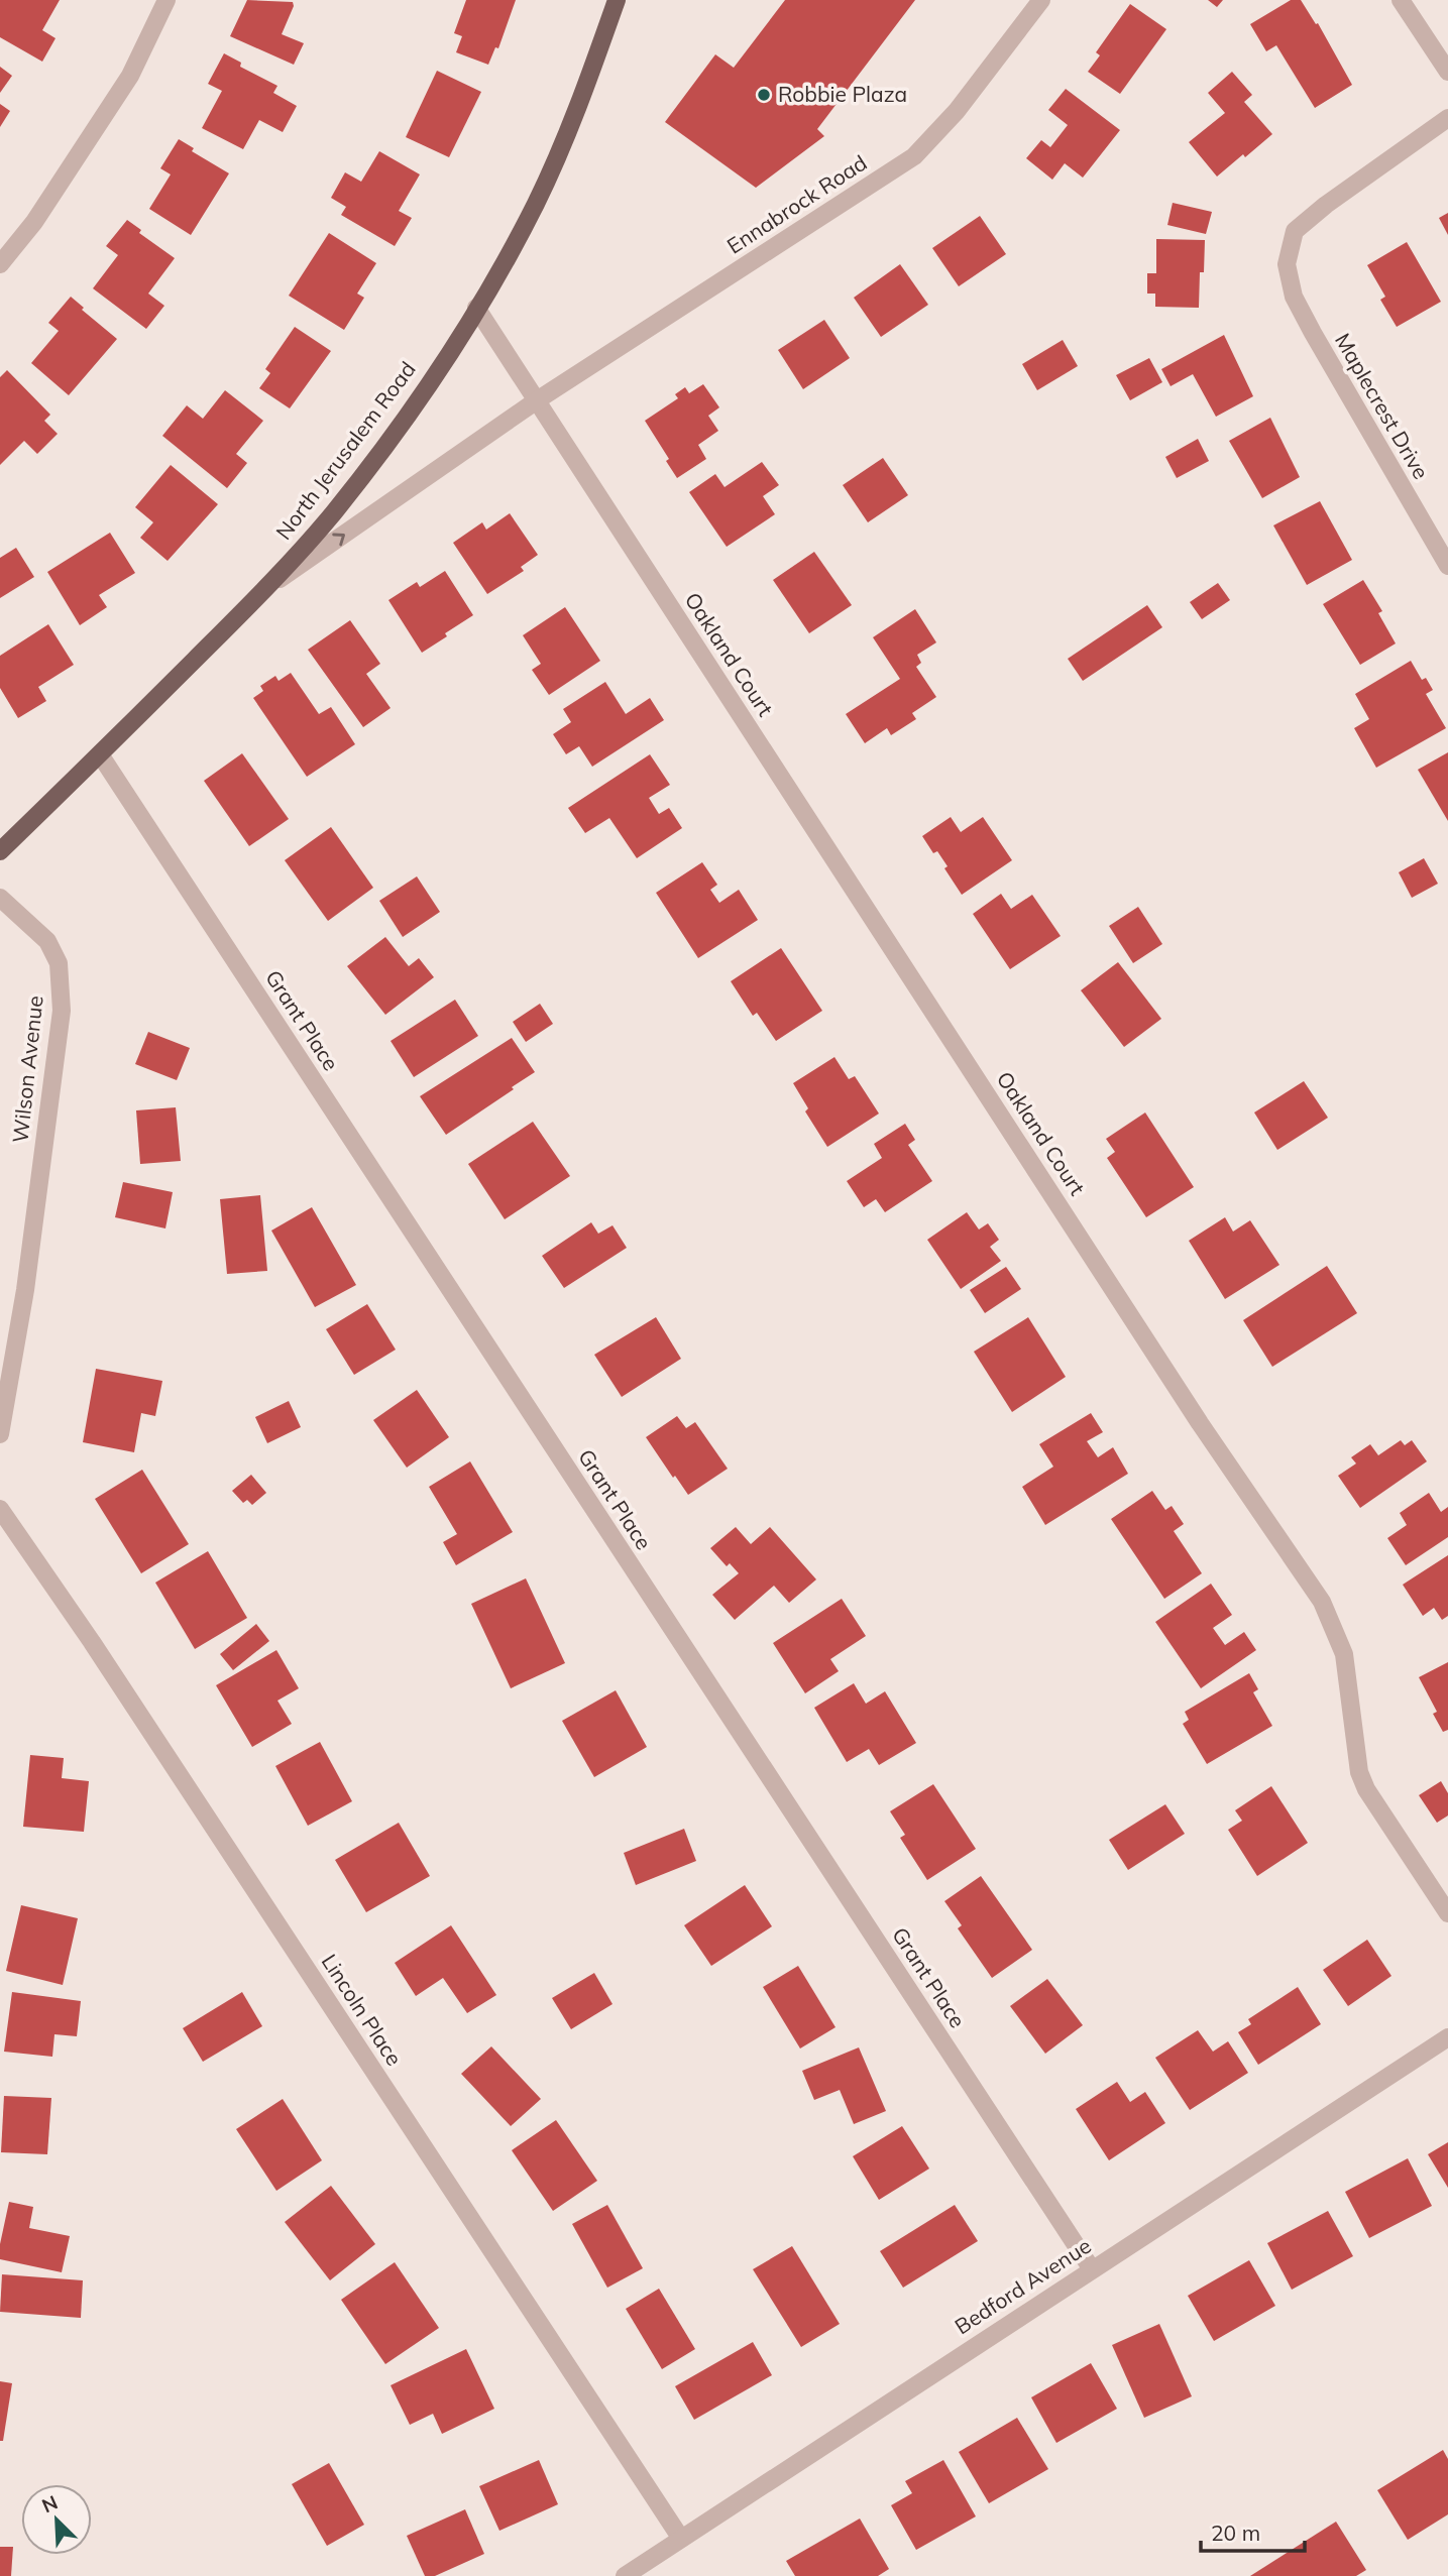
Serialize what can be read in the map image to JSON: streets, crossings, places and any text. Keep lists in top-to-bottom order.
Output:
{
  "streets": {
    "main road": ["North Jerusalem Road"],
    "street": [
      "Ennabrock Road",
      "Maplecrest Drive",
      "Oakland Court",
      "Grant Place",
      "Wilson Avenue",
      "Lincoln Place",
      "Bedford Avenue"
    ]
  },
  "crossings": [
    ["Ennabrock Road", "North Jerusalem Road"],
    ["Ennabrock Road", "Oakland Court"],
    ["North Jerusalem Road", "Grant Place"],
    ["Grant Place", "Bedford Avenue"],
    ["Lincoln Place", "Bedford Avenue"]
  ],
  "places": ["Robbie Plaza"],
  "scale_bar": "20 m",
  "north": "top left"
}
